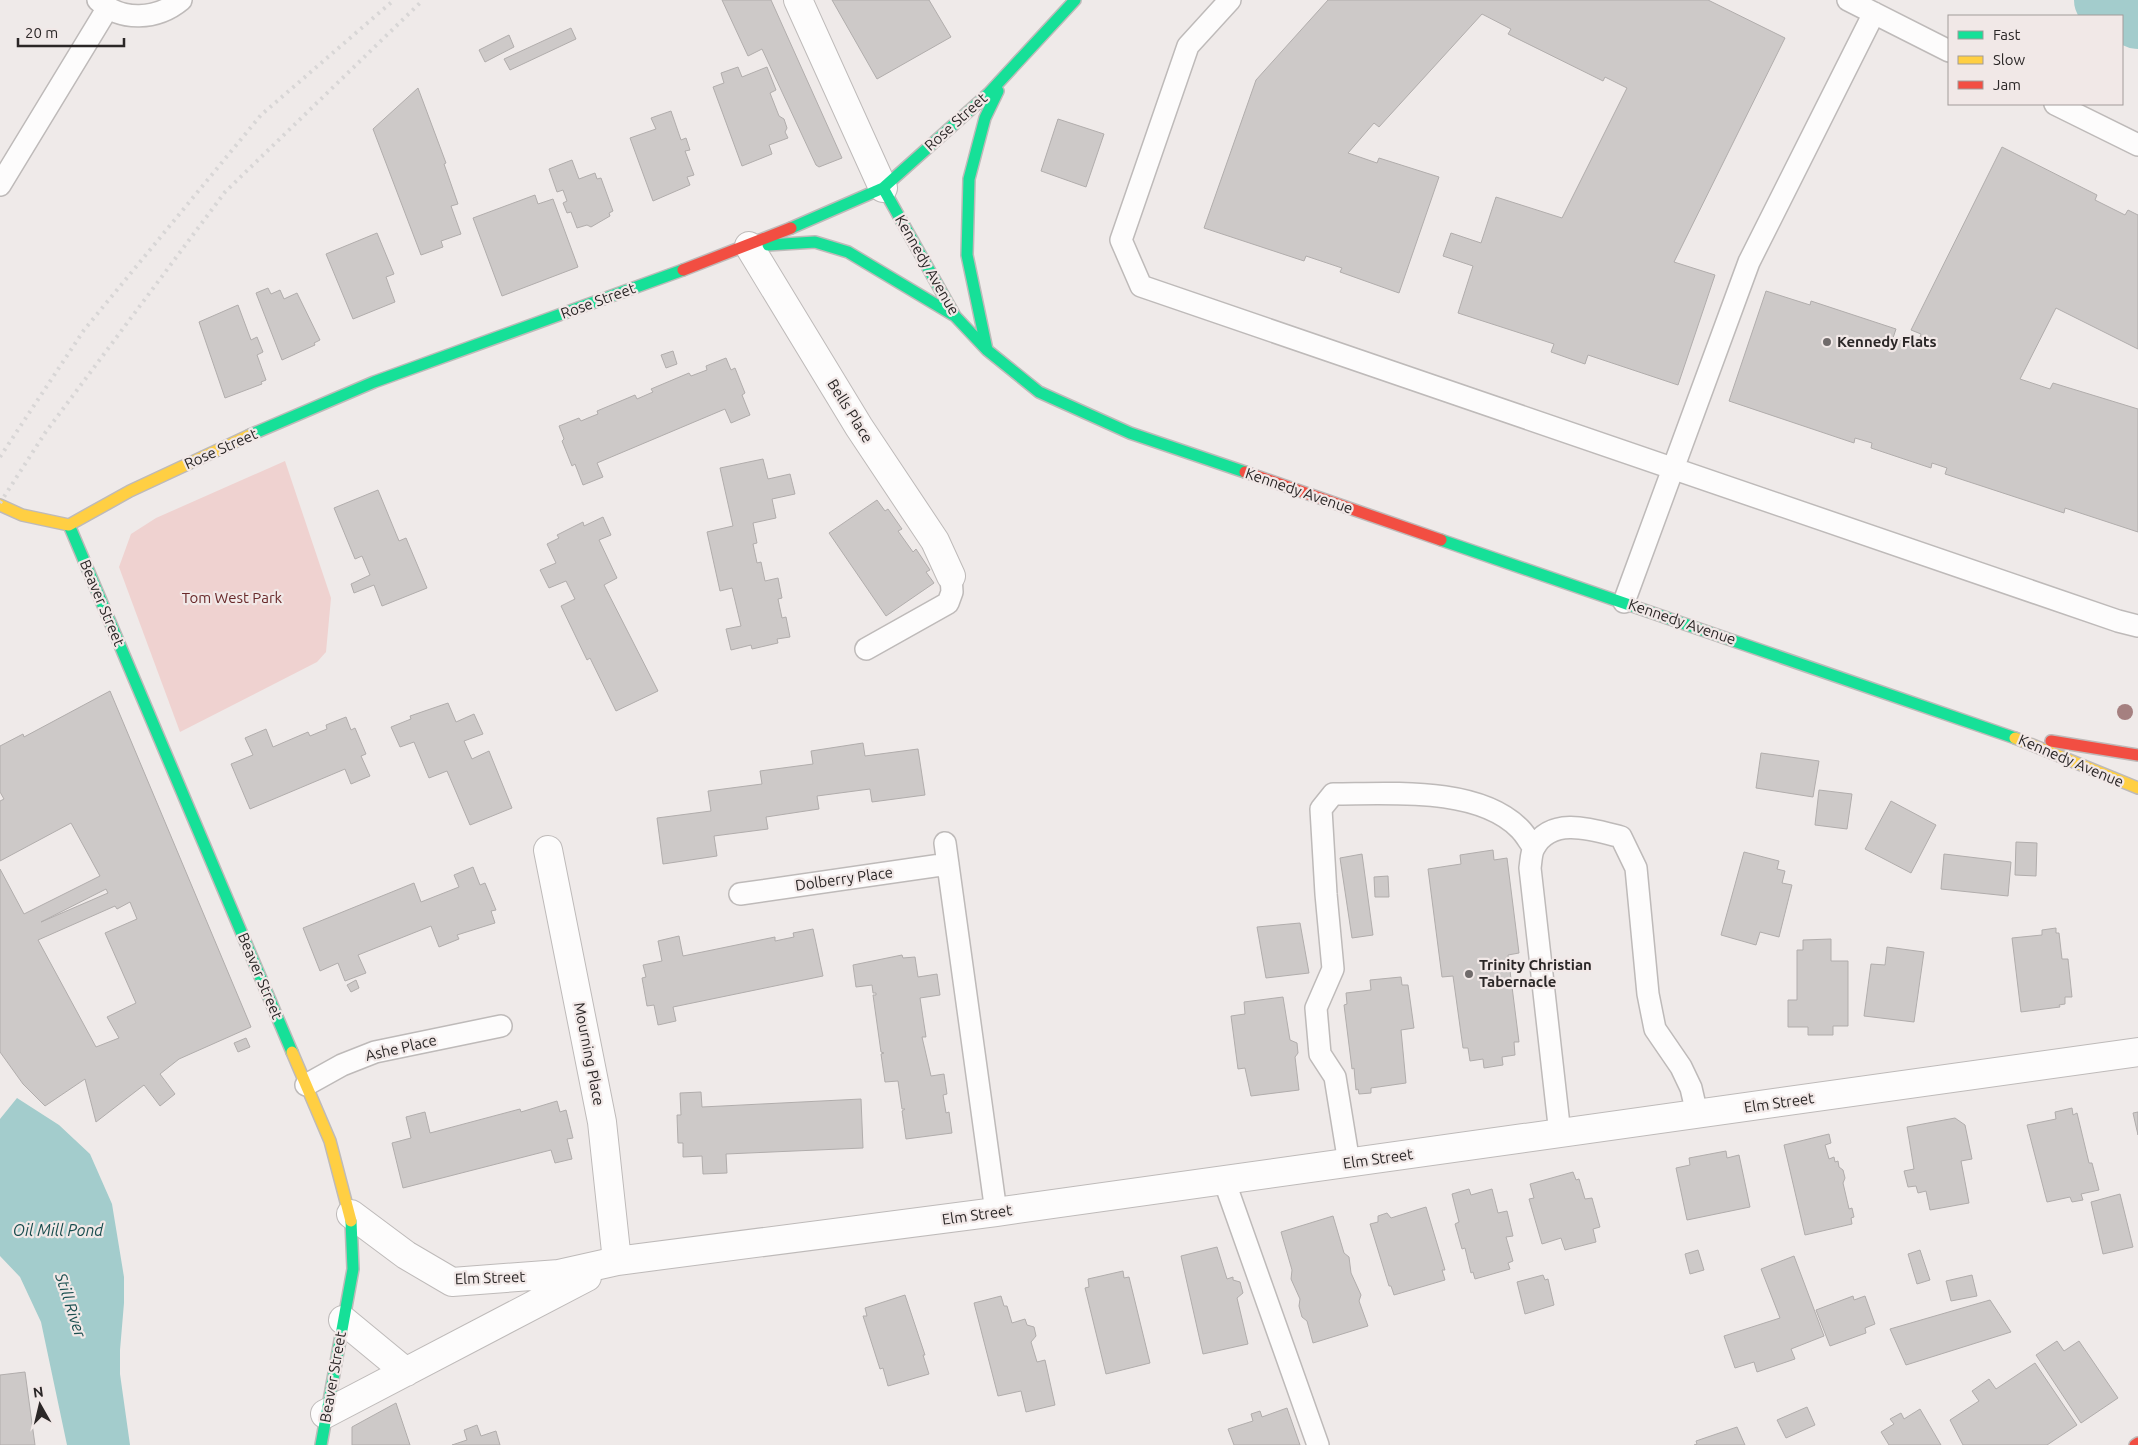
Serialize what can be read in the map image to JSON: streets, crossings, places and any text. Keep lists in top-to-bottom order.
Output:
{
  "streets": {
    "street": [
      "Rose Street",
      "Kennedy Avenue",
      "Bells Place",
      "Beaver Street",
      "Mourning Place",
      "Elm Street"
    ],
    "lane": ["Dolberry Place", "Ashe Place"]
  },
  "crossings": [
    ["Rose Street", "Kennedy Avenue"],
    ["Rose Street", "Bells Place"],
    ["Rose Street", "Beaver Street"],
    ["Beaver Street", "Ashe Place"],
    ["Beaver Street", "Elm Street"],
    ["Mourning Place", "Elm Street"]
  ],
  "water": ["Oil Mill Pond", "Still River"],
  "parks": ["Tom West Park"],
  "places": ["Kennedy Flats", "Trinity Christian Tabernacle"],
  "legend": ["Fast", "Slow", "Jam"],
  "scale_bar": "20 m",
  "north": "top"
}
